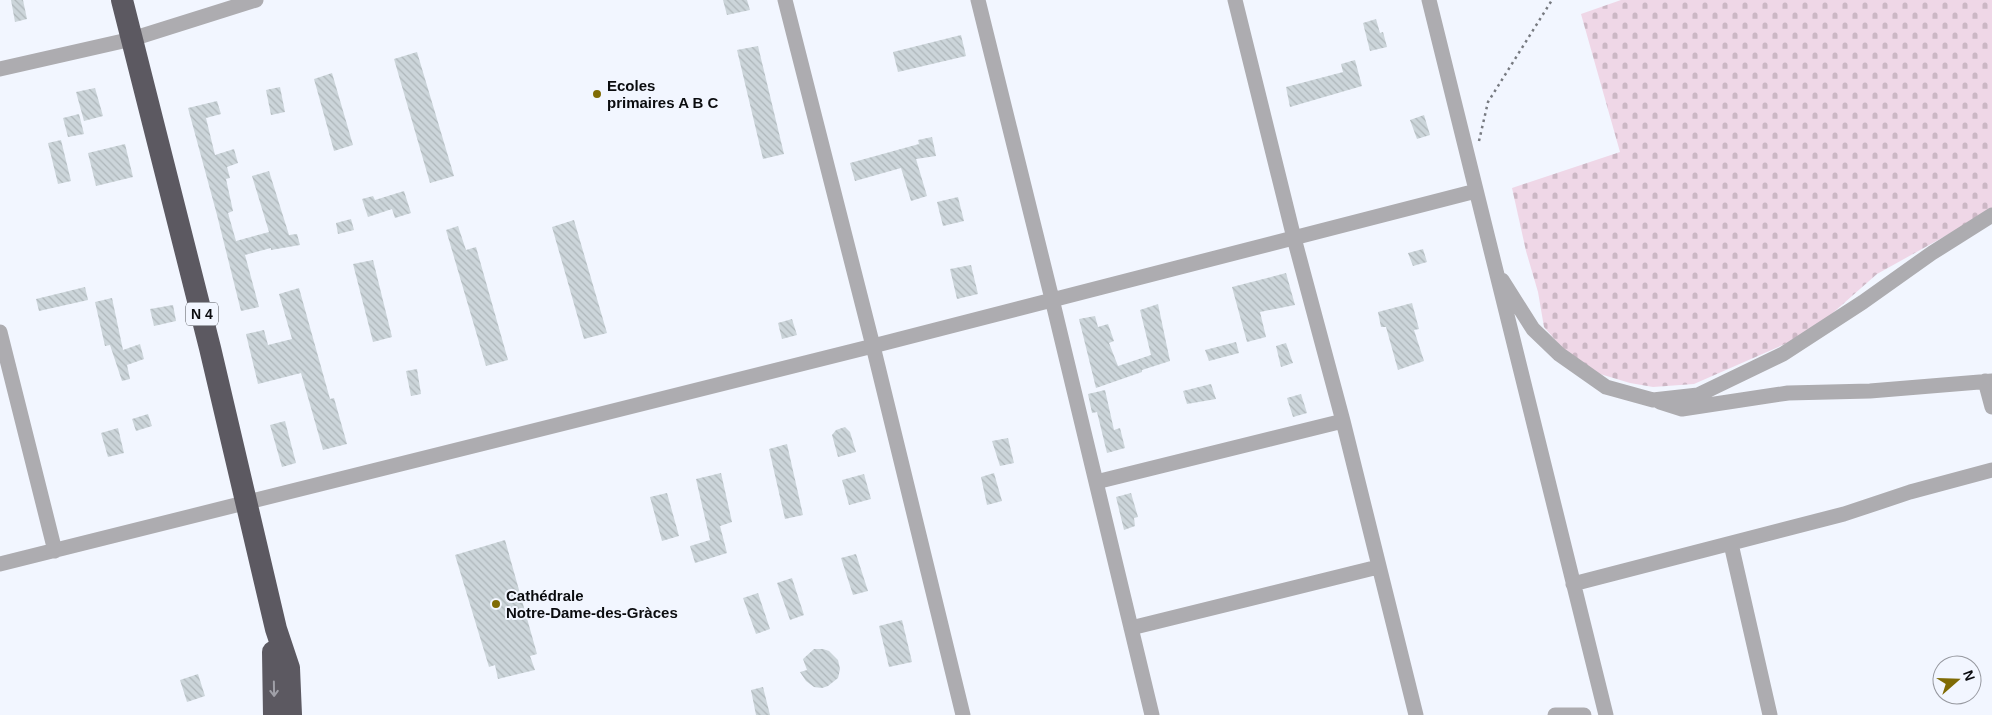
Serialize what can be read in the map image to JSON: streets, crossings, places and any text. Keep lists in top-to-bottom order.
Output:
{
  "streets": {
    "highway": ["N 4"]
  },
  "places": ["Ecoles primaires A B C", "Cathédrale Notre-Dame-des-Gràces"],
  "north": "right"
}
